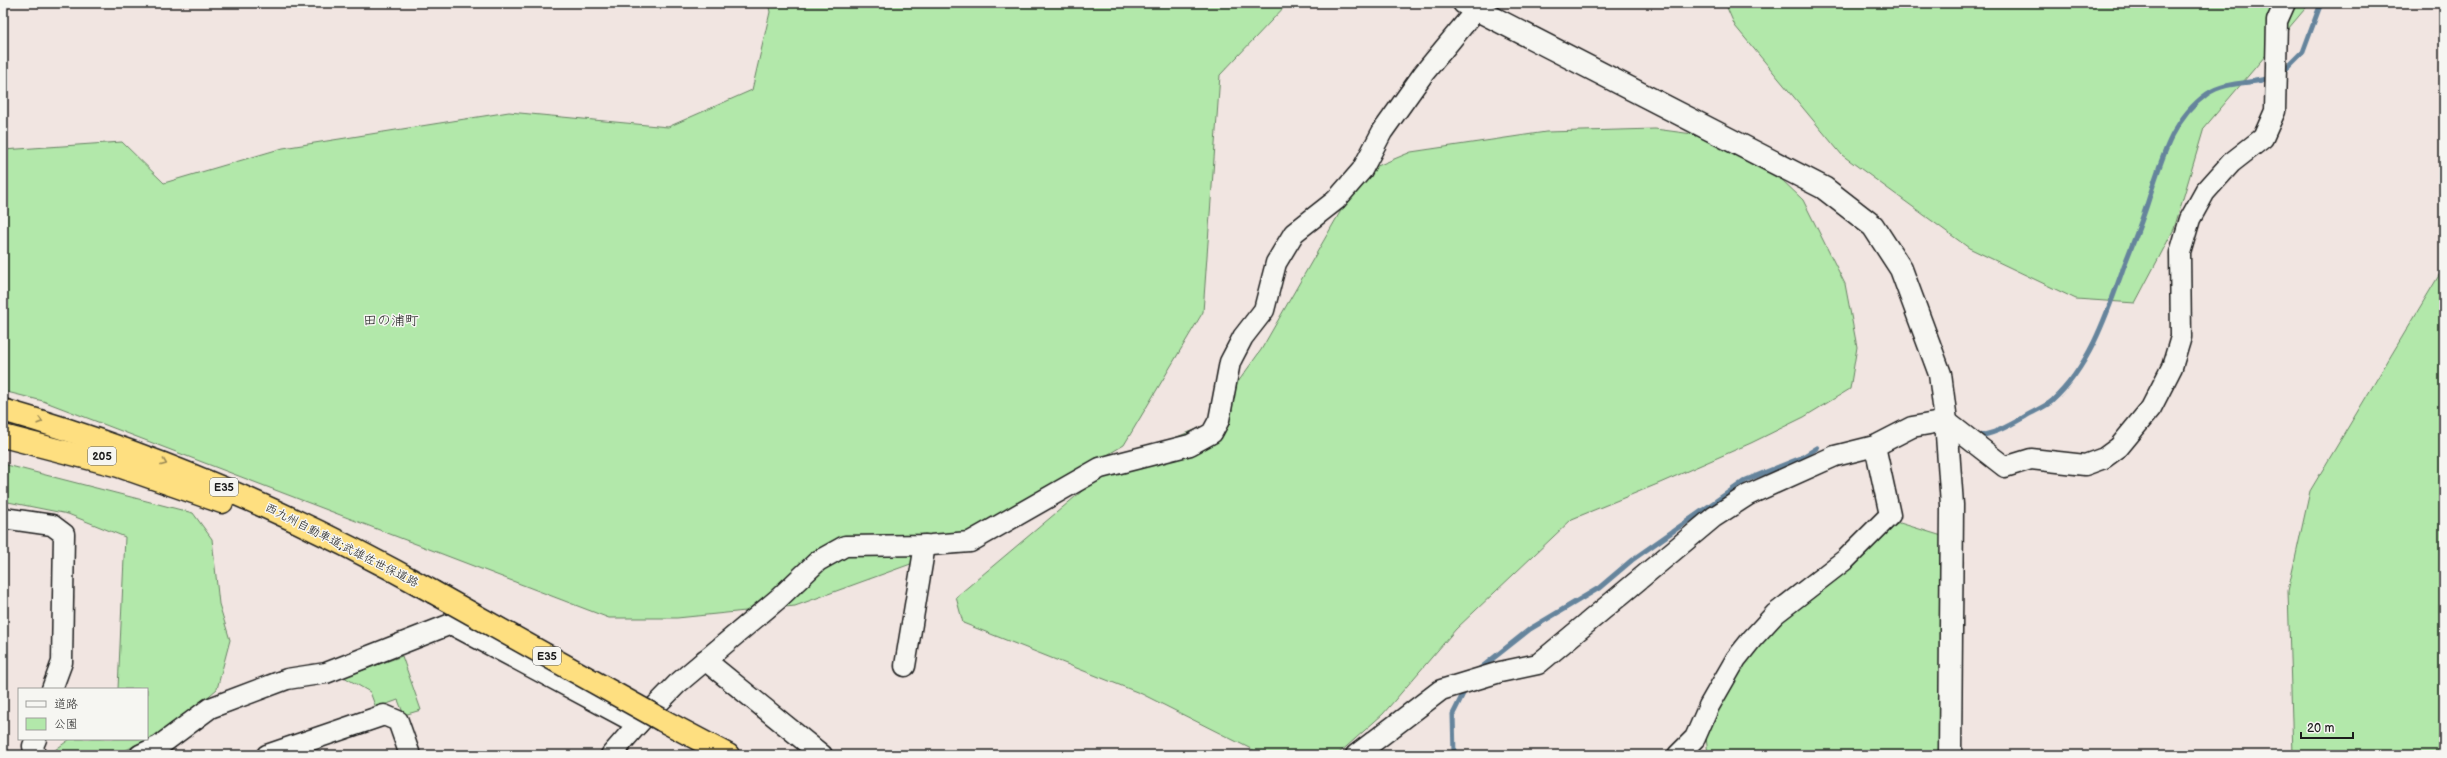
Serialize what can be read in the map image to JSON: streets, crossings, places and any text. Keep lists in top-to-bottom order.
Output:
{
  "streets": {
    "highway": ["205", "E35", "西九州自動車道;武雄佐世保道路"]
  },
  "crossings": [
    ["205", "西九州自動車道;武雄佐世保道路"]
  ],
  "districts": ["田の浦町"],
  "legend": ["道路", "公園"],
  "scale_bar": "20 m"
}
